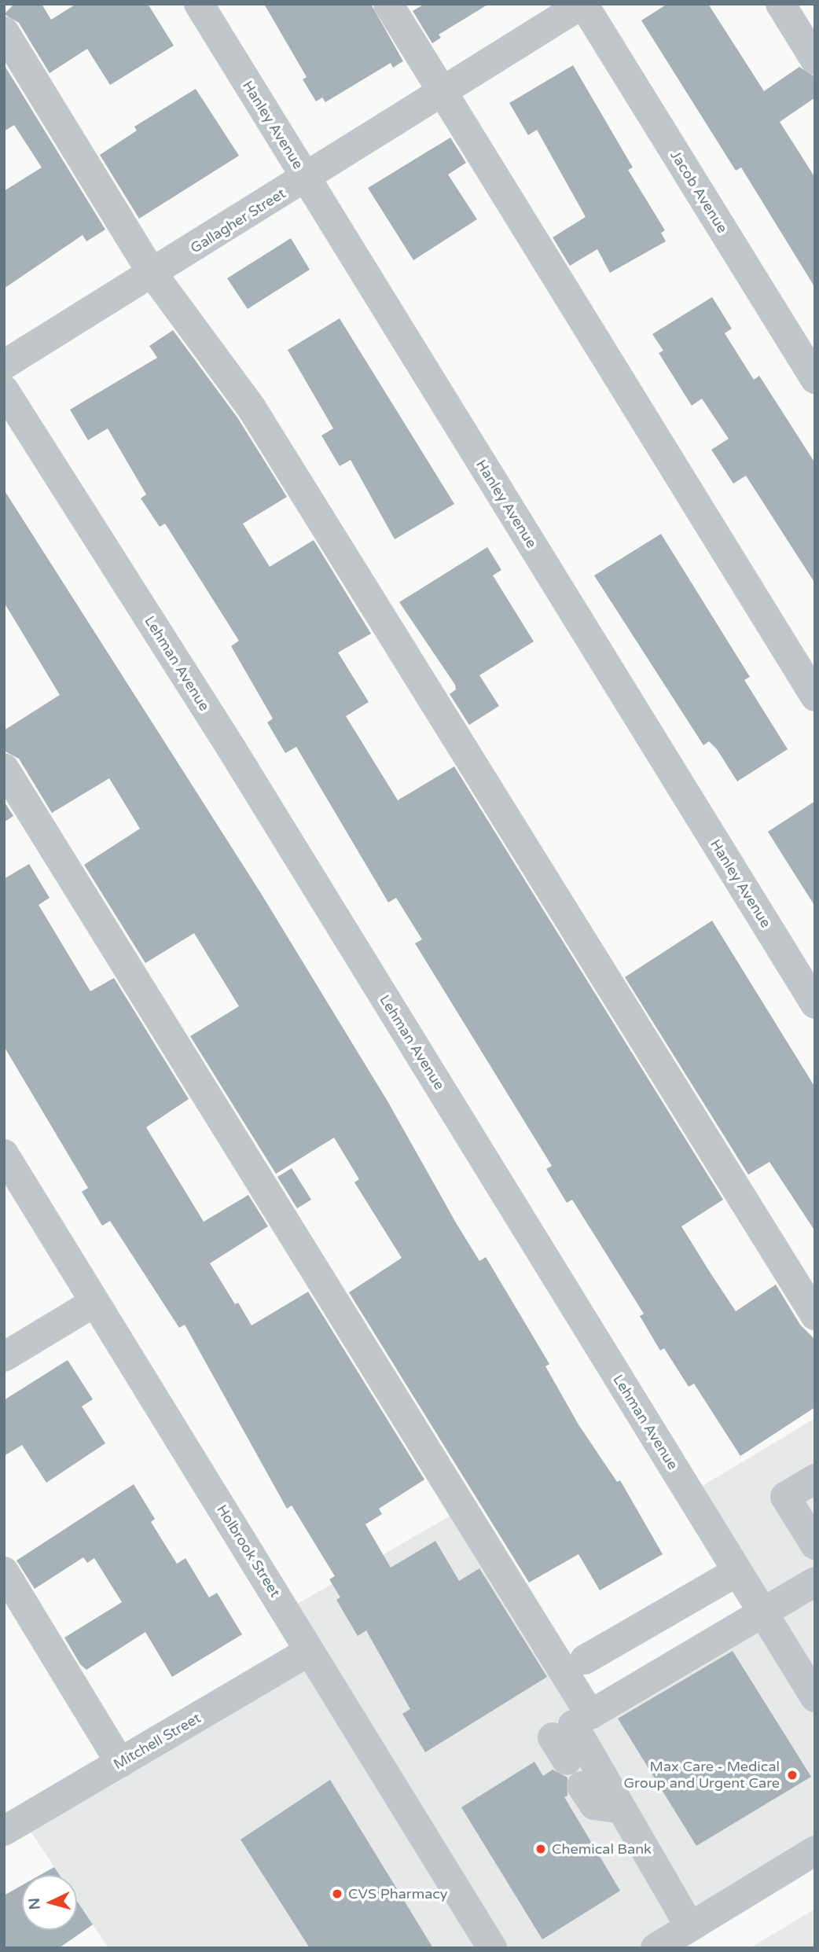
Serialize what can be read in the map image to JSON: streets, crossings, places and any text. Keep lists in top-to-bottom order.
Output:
{
  "streets": {
    "street": [
      "Hanley Avenue",
      "Jacob Avenue",
      "Gallagher Street",
      "Lehman Avenue",
      "Holbrook Street",
      "Mitchell Street"
    ]
  },
  "crossings": [
    ["Hanley Avenue", "Gallagher Street"],
    ["Jacob Avenue", "Gallagher Street"],
    ["Holbrook Street", "Mitchell Street"]
  ],
  "places": ["Max Care - Medical Group and Urgent Care", "Chemical Bank", "CVS Pharmacy"],
  "north": "left"
}
